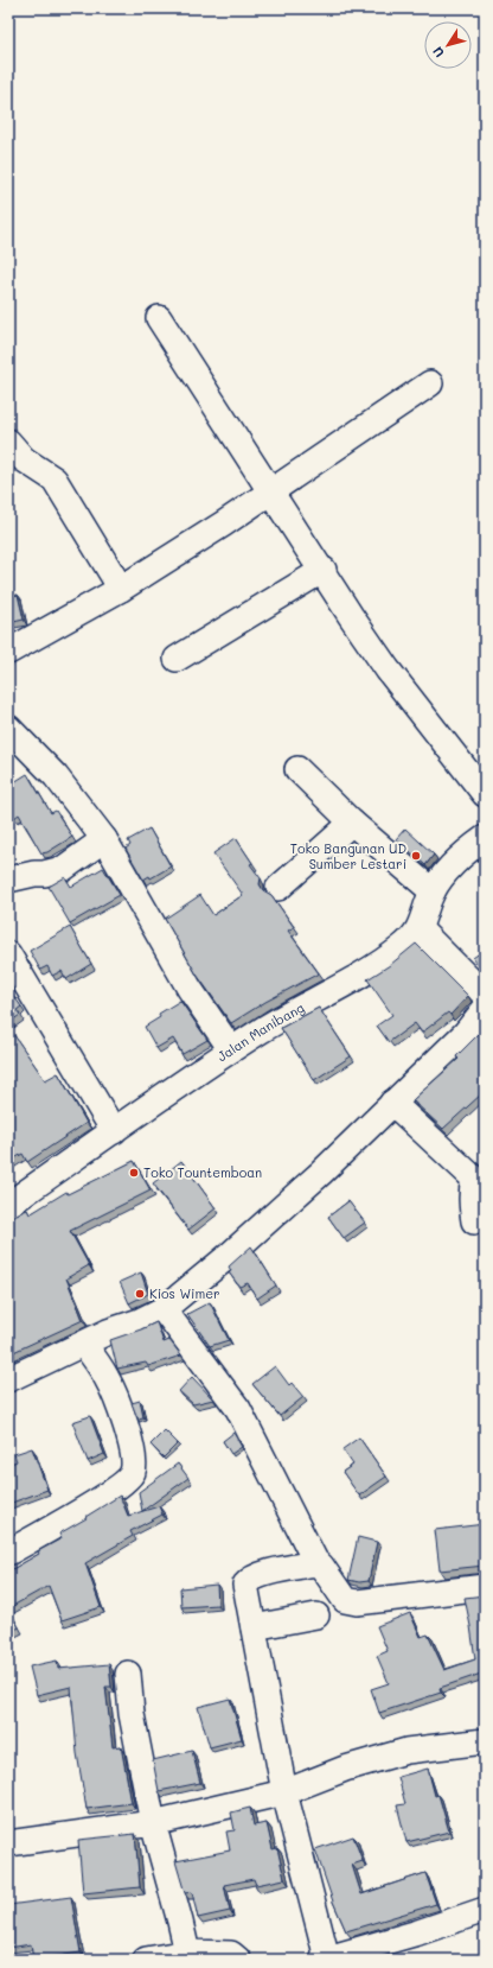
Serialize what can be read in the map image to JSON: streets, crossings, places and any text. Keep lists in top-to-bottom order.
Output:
{
  "streets": {
    "street": ["Jalan Manibang"]
  },
  "places": ["Toko Bangunan UD Sumber Lestari", "Toko Tountemboan", "Kios Wimer"],
  "north": "bottom left"
}
